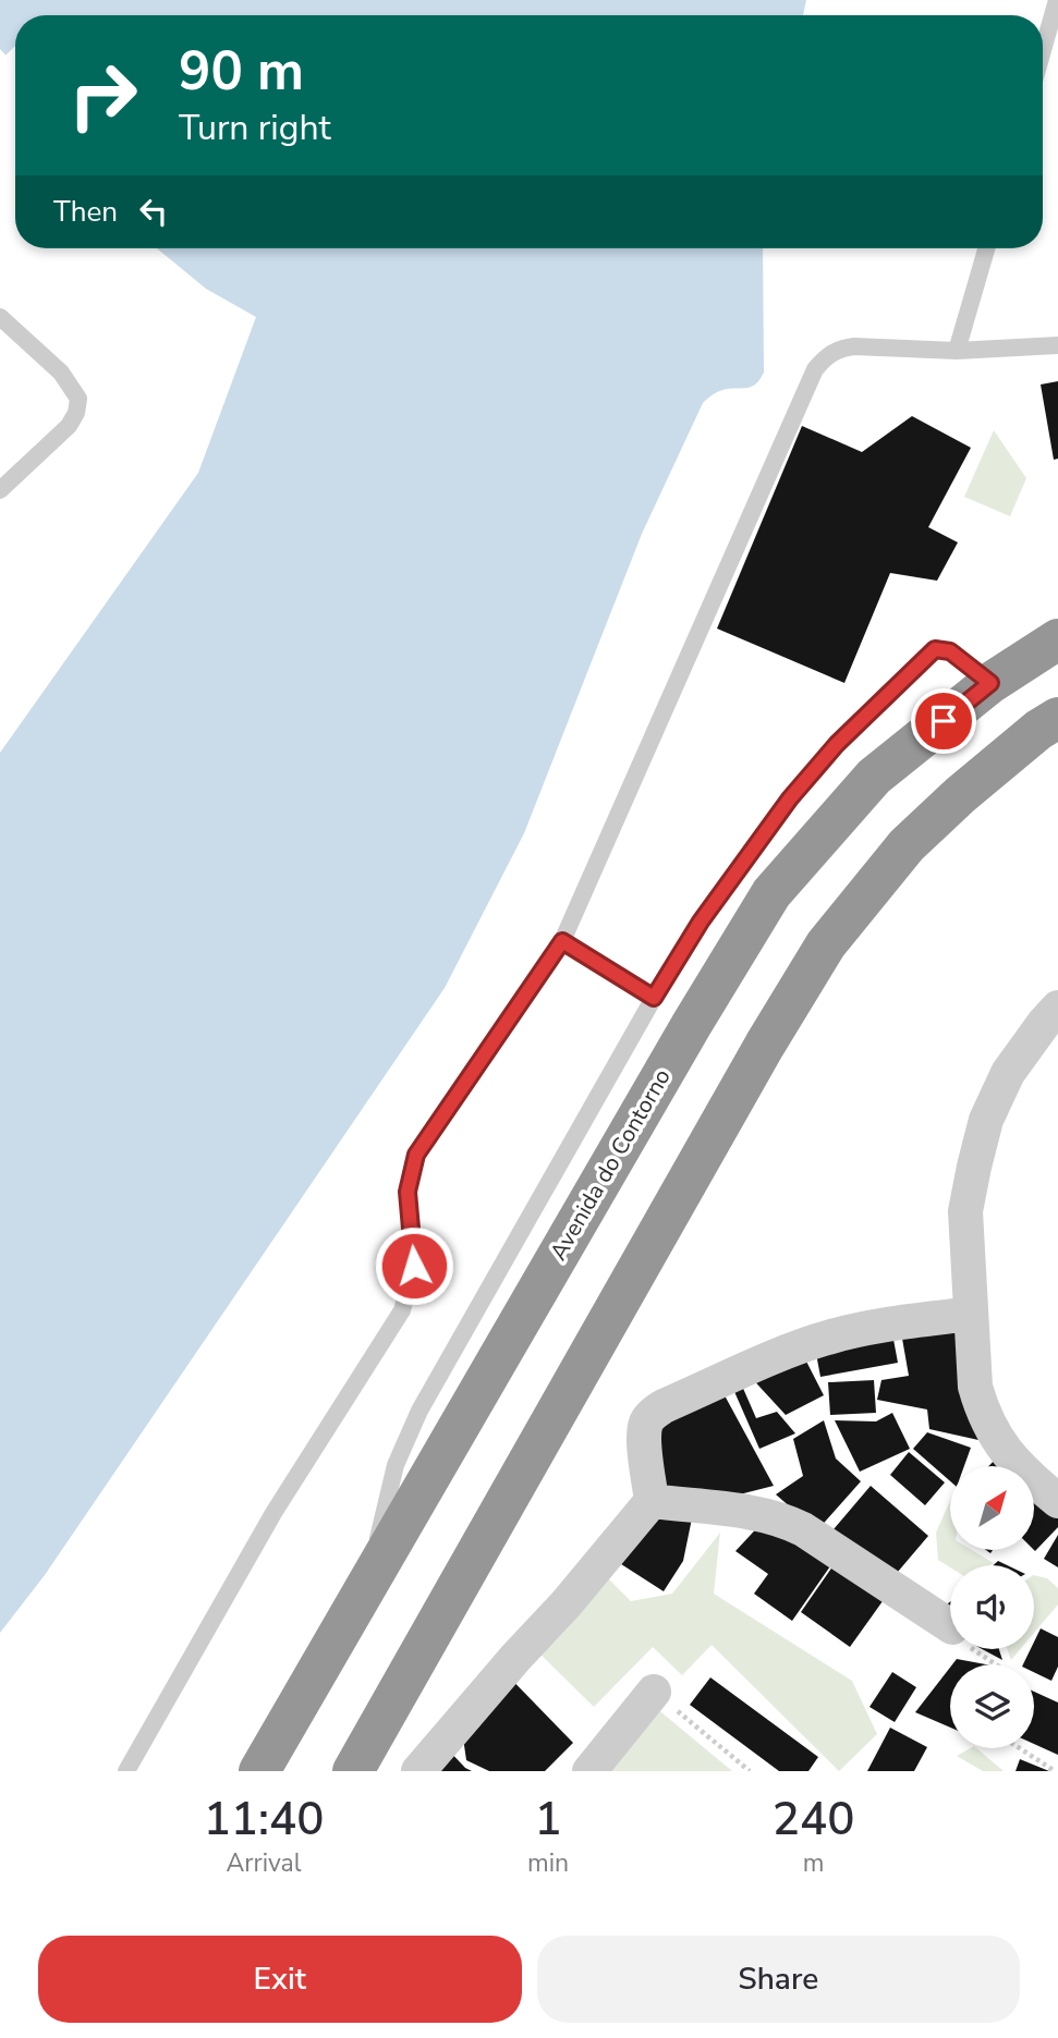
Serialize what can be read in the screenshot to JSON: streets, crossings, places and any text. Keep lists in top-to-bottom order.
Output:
{
  "streets": {
    "highway": ["Avenida do Contorno"]
  },
  "north": "top right",
  "page": {
    "turn": ["90 m", "Turn right"],
    "then": "Then",
    "eta": [
      "11:40",
      "Arrival",
      "1",
      "min",
      "240",
      "m"
    ],
    "buttons": ["Exit", "Share"]
  }
}
